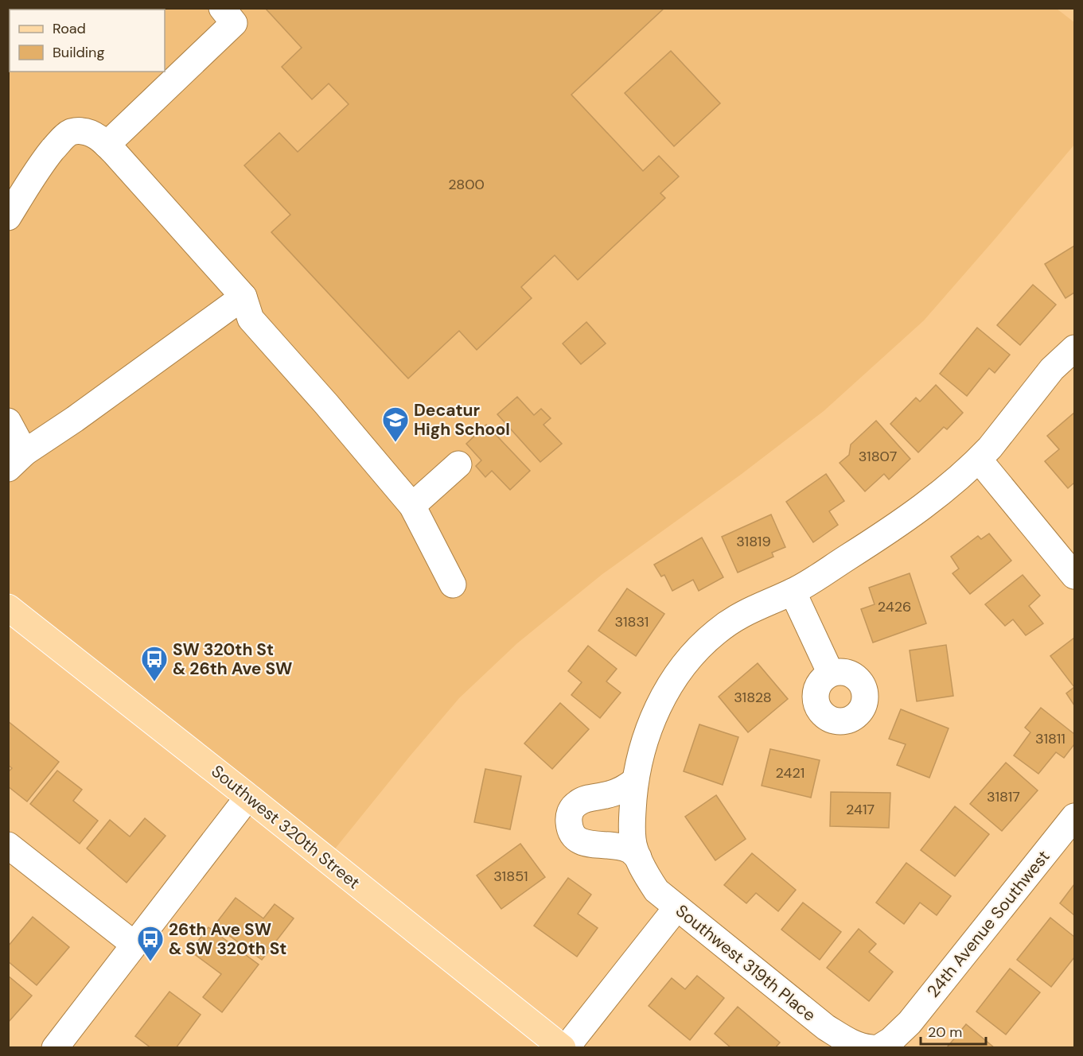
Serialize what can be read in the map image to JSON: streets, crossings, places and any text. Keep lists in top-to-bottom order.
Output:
{
  "streets": {
    "main road": ["Southwest 320th Street"],
    "street": ["24th Avenue Southwest", "Southwest 319th Place"]
  },
  "places": {
    "school or university": ["Decatur High School"],
    "bus stop": ["SW 320th St & 26th Ave SW", "26th Ave SW & SW 320th St"]
  },
  "house_numbers": [
    "2800",
    "31807",
    "31819",
    "2426",
    "31831",
    "31828",
    "31811",
    "2421",
    "31817",
    "2417",
    "31851"
  ],
  "legend": ["Road", "Building"],
  "scale_bar": "20 m"
}
